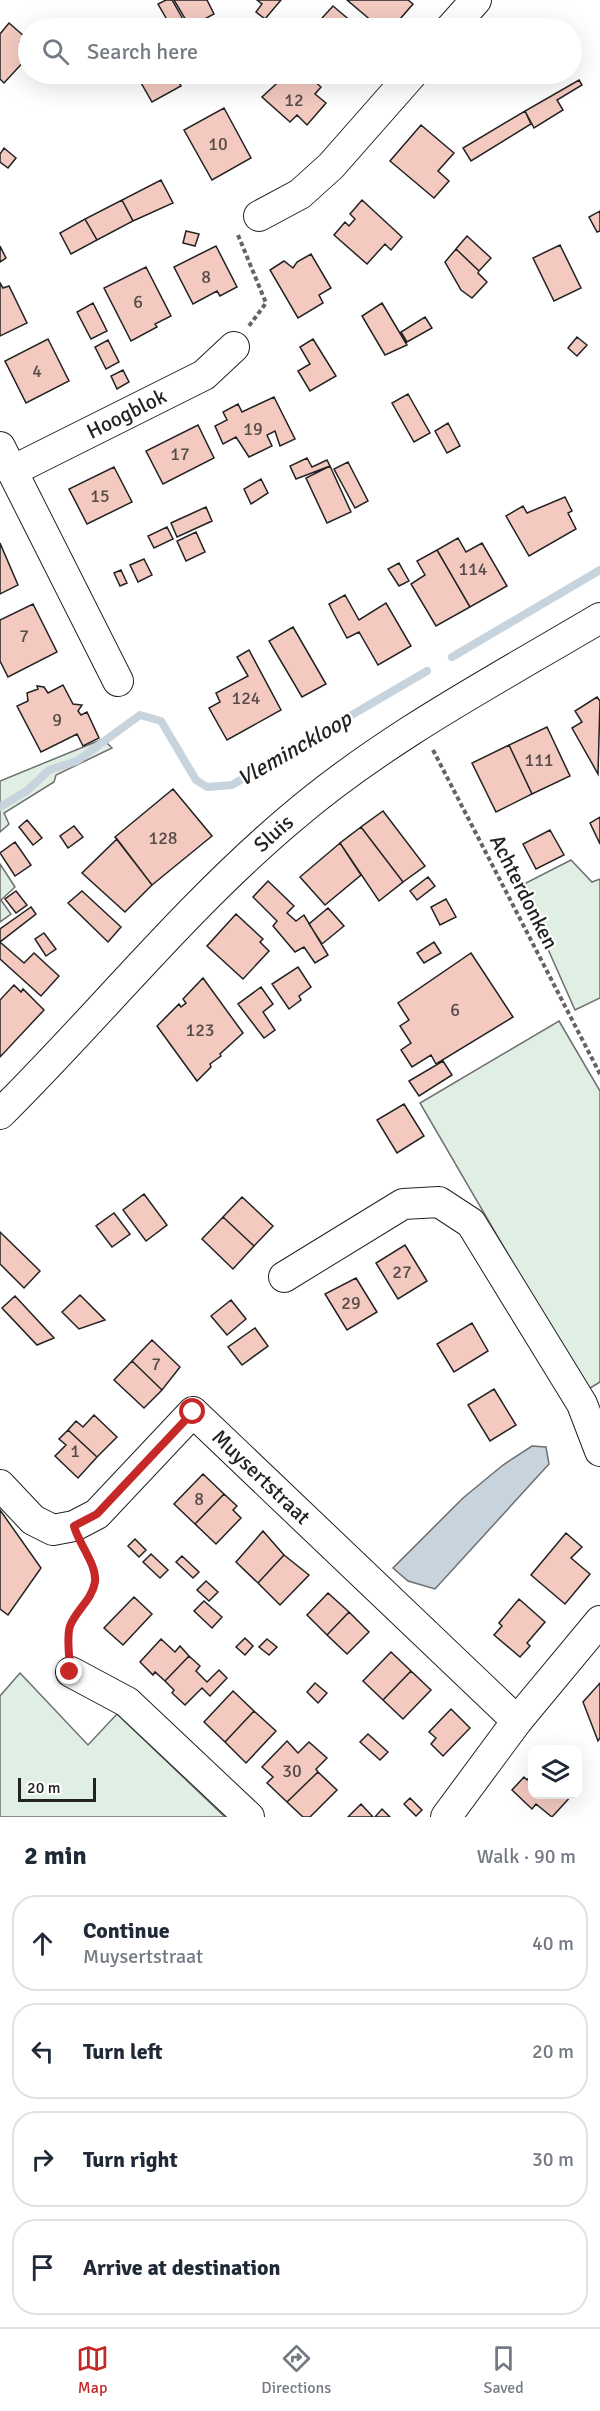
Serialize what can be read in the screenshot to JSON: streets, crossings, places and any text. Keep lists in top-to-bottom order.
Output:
{
  "streets": {
    "street": ["Hoogblok", "Sluis", "Muysertstraat"],
    "path": ["Achterdonken"]
  },
  "crossings": [
    ["Sluis", "Achterdonken"]
  ],
  "water": ["Vleminckloop"],
  "house_numbers": [
    "12",
    "10",
    "8",
    "6",
    "4",
    "19",
    "17",
    "15",
    "114",
    "7",
    "124",
    "9",
    "111",
    "128",
    "6",
    "123",
    "27",
    "29",
    "7",
    "1",
    "8",
    "30"
  ],
  "scale_bar": "20 m",
  "page": {
    "search": "Search here",
    "scale": "20 m",
    "heading": ["2 min", "Walk · 90 m"],
    "list": [
      ["Continue", "Muysertstraat", "40 m"],
      ["Turn left", "20 m"],
      ["Turn right", "30 m"],
      "Arrive at destination"
    ],
    "nav": ["Map", "Directions", "Saved"]
  }
}
